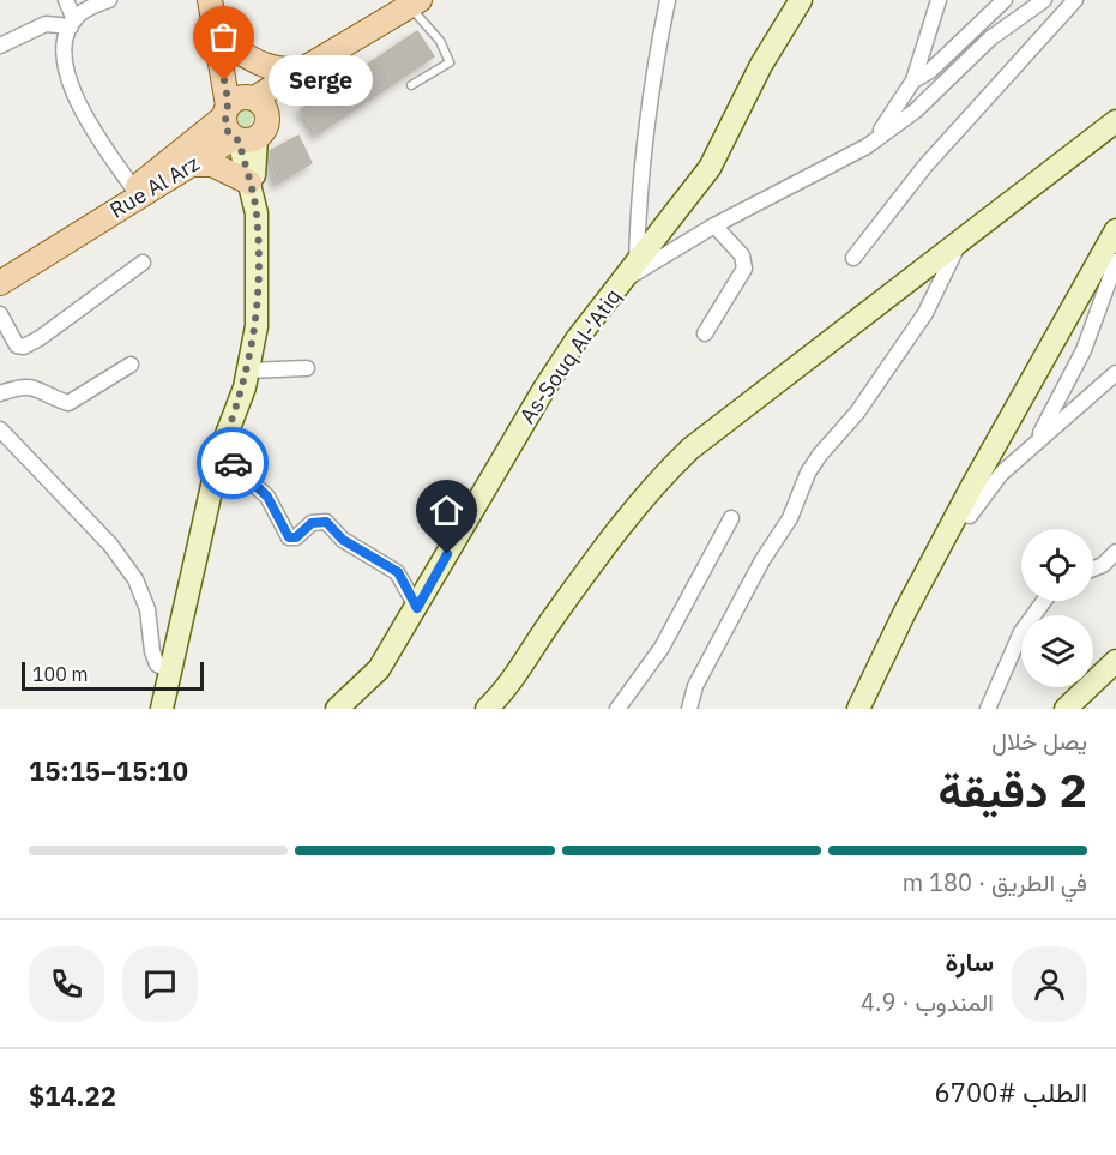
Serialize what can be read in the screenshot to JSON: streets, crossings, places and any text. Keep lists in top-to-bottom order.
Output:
{
  "streets": {
    "main road": ["Rue Al Arz", "As-Souq Al-'Atiq"]
  },
  "places": ["Serge"],
  "scale_bar": "100 m",
  "page": {
    "bubble": "Serge",
    "scale": "100 m",
    "heading": ["2 دقيقة", "يصل خلال", "15:10–15:15"],
    "panel": [
      "سارة",
      "المندوب · 4.9",
      "الطلب #6700",
      "$14.22"
    ],
    "bar": "في الطريق · 180 m"
  }
}
